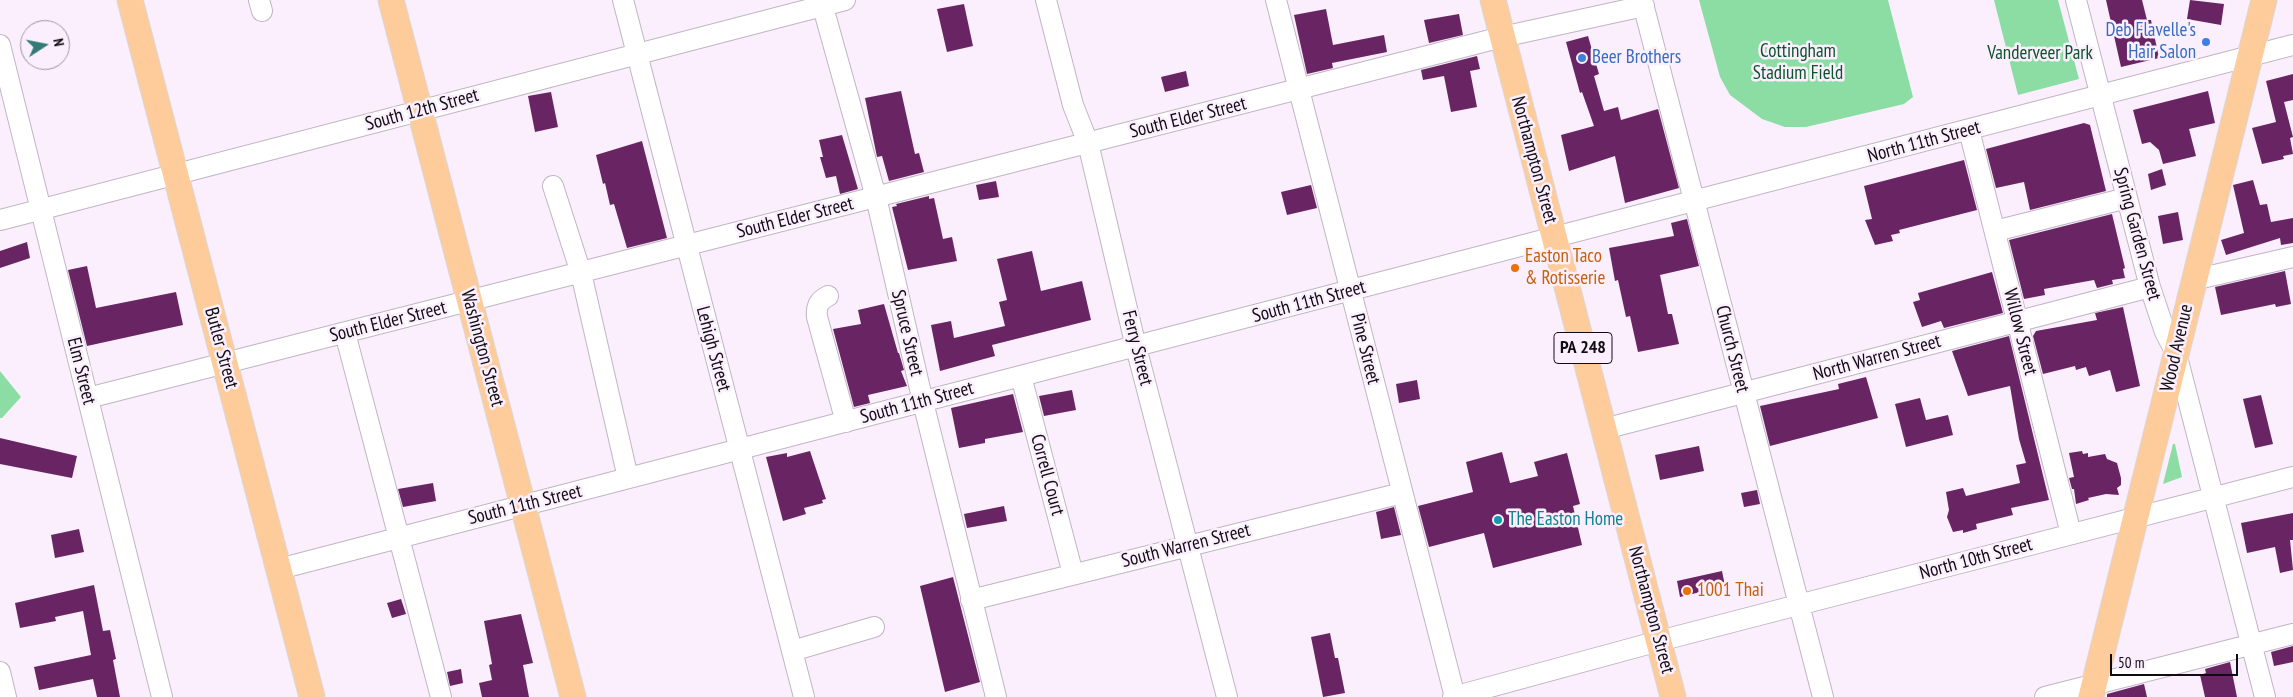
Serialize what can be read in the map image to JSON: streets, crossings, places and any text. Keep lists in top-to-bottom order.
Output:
{
  "streets": {
    "main road": [
      "Northampton Street",
      "Butler Street",
      "Washington Street",
      "PA 248",
      "Wood Avenue"
    ],
    "street": [
      "South 12th Street",
      "South Elder Street",
      "North 11th Street",
      "Spring Garden Street",
      "South 11th Street",
      "Willow Street",
      "Spruce Street",
      "Ferry Street",
      "Lehigh Street",
      "Pine Street",
      "Church Street",
      "North Warren Street",
      "Elm Street",
      "Correll Court",
      "South Warren Street",
      "North 10th Street"
    ]
  },
  "crossings": [
    ["South 12th Street", "Spruce Street"],
    ["South 12th Street", "Butler Street"],
    ["South 12th Street", "Washington Street"],
    ["South 12th Street", "Lehigh Street"],
    ["South 12th Street", "Elm Street"],
    ["South Elder Street", "Northampton Street"],
    ["South Elder Street", "Spruce Street"],
    ["South Elder Street", "Butler Street"],
    ["South Elder Street", "Washington Street"],
    ["South Elder Street", "Ferry Street"],
    ["South Elder Street", "Lehigh Street"],
    ["South Elder Street", "Pine Street"],
    ["South Elder Street", "Church Street"],
    ["South Elder Street", "Elm Street"],
    ["North 11th Street", "Northampton Street"],
    ["North 11th Street", "Spring Garden Street"],
    ["North 11th Street", "South 11th Street"],
    ["North 11th Street", "Willow Street"],
    ["North 11th Street", "Wood Avenue"],
    ["North 11th Street", "Church Street"],
    ["Northampton Street", "South 11th Street"],
    ["Northampton Street", "North Warren Street"],
    ["Northampton Street", "North 10th Street"],
    ["Spring Garden Street", "Wood Avenue"],
    ["Spring Garden Street", "North Warren Street"],
    ["Spring Garden Street", "North 10th Street"],
    ["South 11th Street", "Spruce Street"],
    ["South 11th Street", "Butler Street"],
    ["South 11th Street", "Washington Street"],
    ["South 11th Street", "Ferry Street"],
    ["South 11th Street", "Lehigh Street"],
    ["South 11th Street", "Pine Street"],
    ["South 11th Street", "Correll Court"],
    ["Willow Street", "North Warren Street"],
    ["Willow Street", "North 10th Street"],
    ["Spruce Street", "South Warren Street"],
    ["Ferry Street", "South Warren Street"],
    ["Wood Avenue", "North 10th Street"],
    ["Pine Street", "South Warren Street"],
    ["Pine Street", "North 10th Street"],
    ["Church Street", "North Warren Street"],
    ["Church Street", "North 10th Street"],
    ["Correll Court", "South Warren Street"]
  ],
  "parks": ["Cottingham Stadium Field", "Vanderveer Park"],
  "places": [
    "Deb Flavelle's Hair Salon",
    "Beer Brothers",
    "Easton Taco & Rotisserie",
    "The Easton Home",
    "1001 Thai"
  ],
  "scale_bar": "50 m",
  "north": "right"
}
